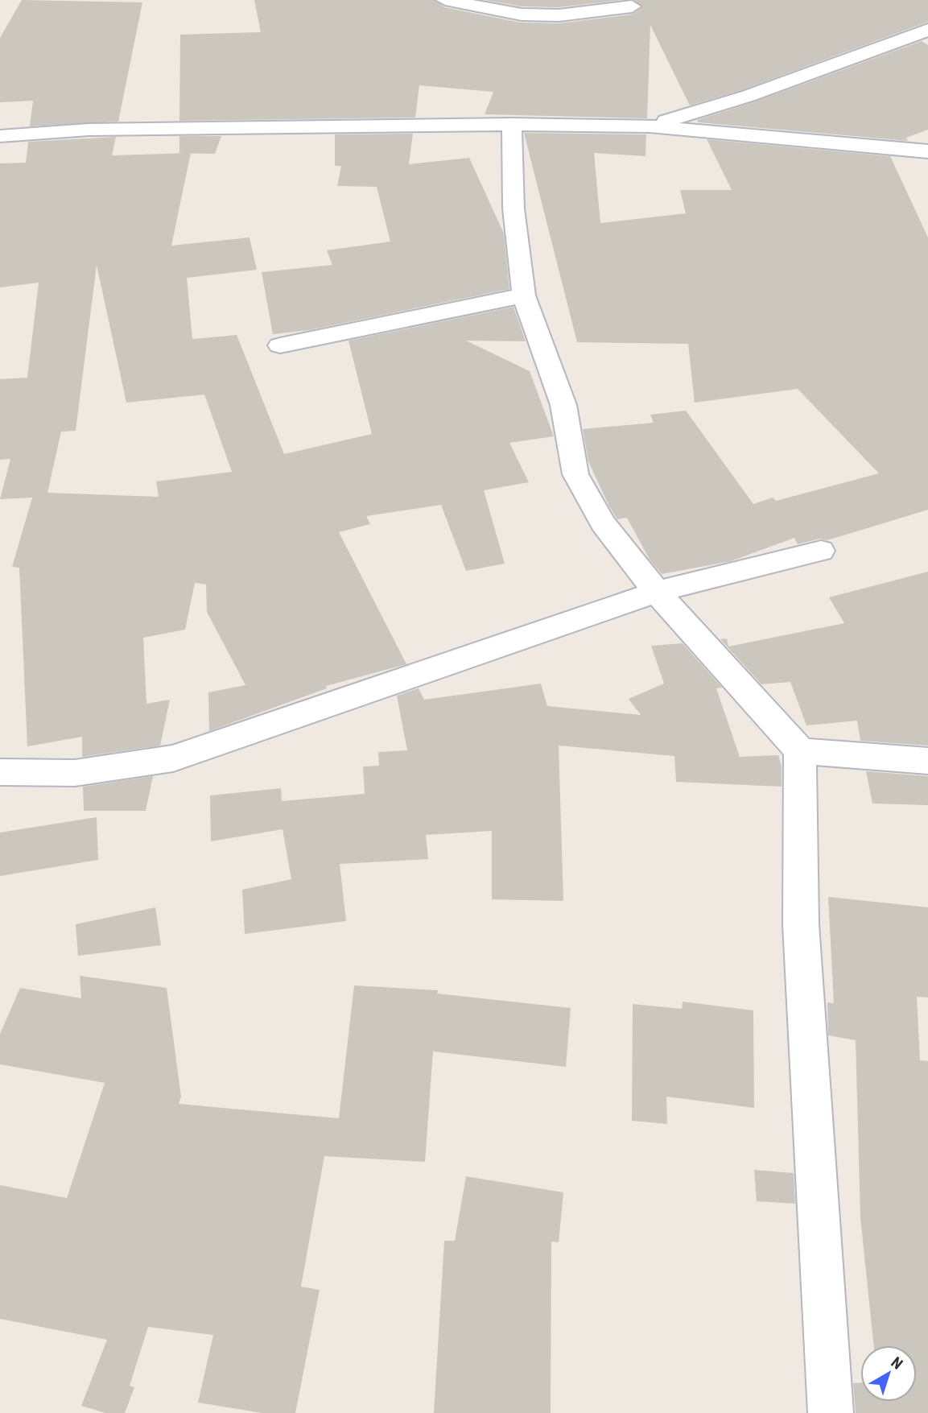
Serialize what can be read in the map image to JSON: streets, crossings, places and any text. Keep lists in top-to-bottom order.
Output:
{
  "north": "top right"
}
